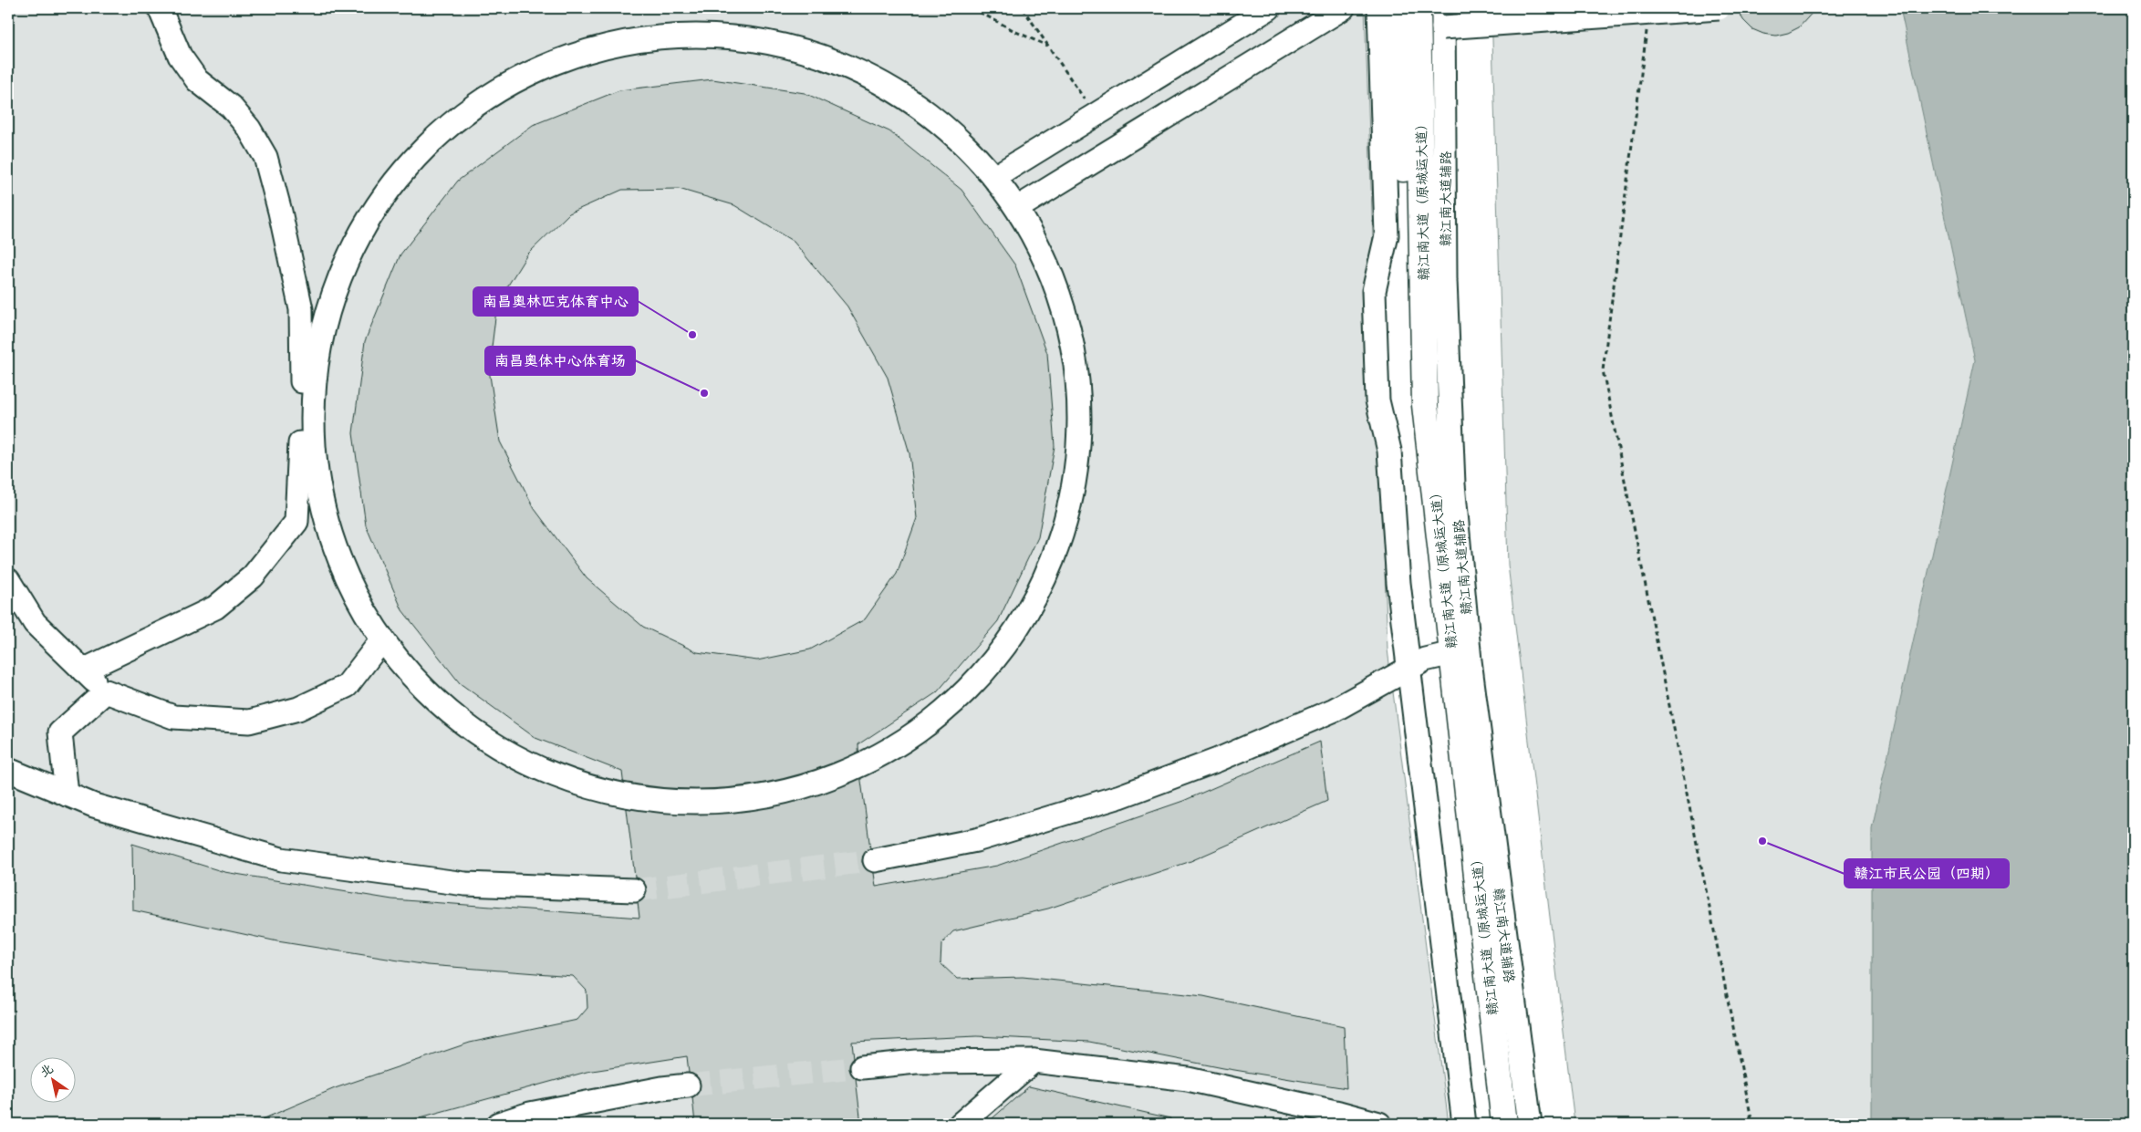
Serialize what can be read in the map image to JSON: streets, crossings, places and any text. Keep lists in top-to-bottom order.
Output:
{
  "streets": {
    "main road": ["赣江南大道（原城运大道）"],
    "street": ["赣江南大道辅路"]
  },
  "places": ["南昌奥林匹克体育中心", "南昌奥体中心体育场", "赣江市民公园（四期）"],
  "north": "top left"
}
